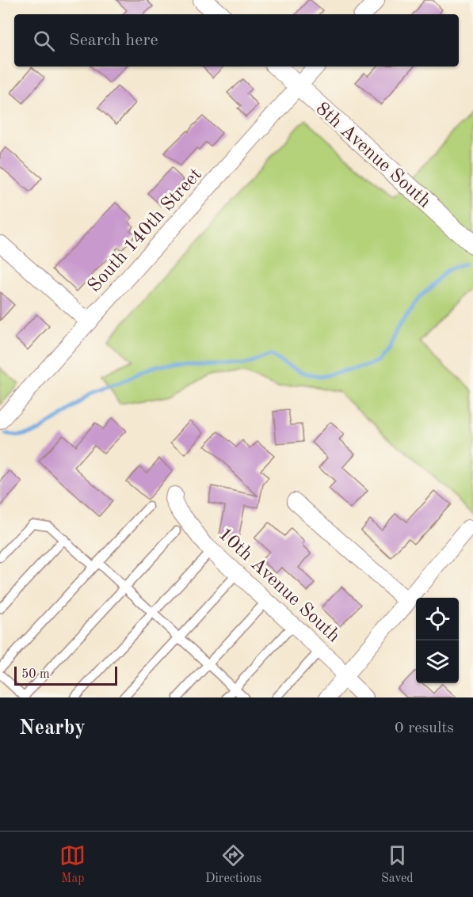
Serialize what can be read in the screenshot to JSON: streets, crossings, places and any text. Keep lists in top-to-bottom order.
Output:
{
  "streets": {
    "street": ["8th Avenue South", "South 140th Street", "10th Avenue South"]
  },
  "crossings": [
    ["8th Avenue South", "South 140th Street"]
  ],
  "scale_bar": "50 m",
  "page": {
    "search": "Search here",
    "scale": "50 m",
    "heading": ["Nearby", "0 results"],
    "nav": ["Map", "Directions", "Saved"]
  }
}
